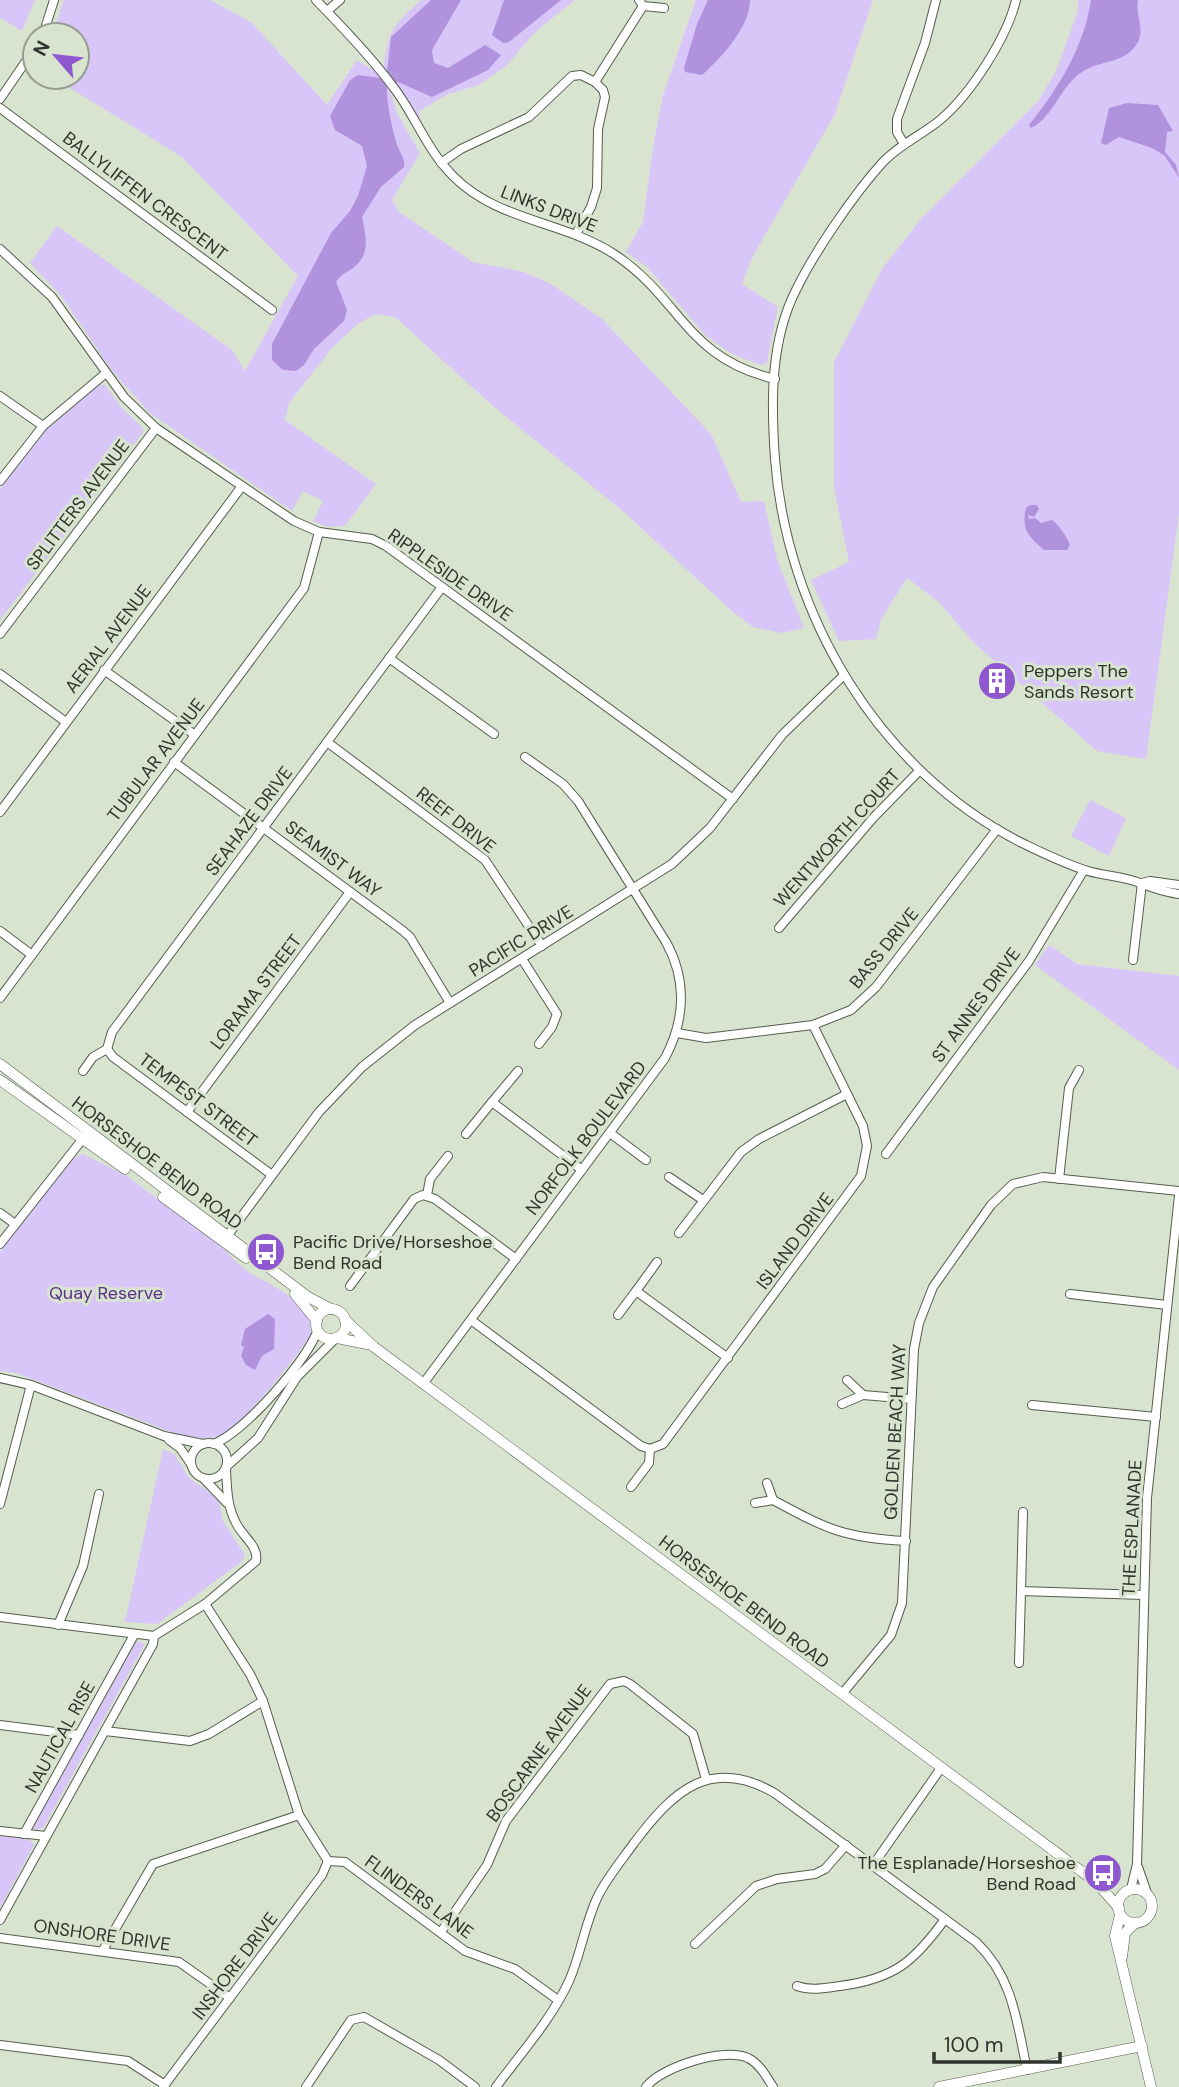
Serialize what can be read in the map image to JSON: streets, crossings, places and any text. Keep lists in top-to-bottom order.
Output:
{
  "streets": {
    "street": [
      "BALLYLIFFEN CRESCENT",
      "LINKS DRIVE",
      "SPLITTERS AVENUE",
      "RIPPLESIDE DRIVE",
      "AERIAL AVENUE",
      "TUBULAR AVENUE",
      "REEF DRIVE",
      "SEAHAZE DRIVE",
      "WENTWORTH COURT",
      "SEAMIST WAY",
      "PACIFIC DRIVE",
      "BASS DRIVE",
      "LORAMA STREET",
      "ST ANNES DRIVE",
      "TEMPEST STREET",
      "NORFOLK BOULEVARD",
      "HORSESHOE BEND ROAD",
      "ISLAND DRIVE",
      "GOLDEN BEACH WAY",
      "THE ESPLANADE",
      "NAUTICAL RISE",
      "BOSCARNE AVENUE",
      "FLINDERS LANE",
      "ONSHORE DRIVE",
      "INSHORE DRIVE"
    ]
  },
  "crossings": [
    ["SPLITTERS AVENUE", "RIPPLESIDE DRIVE"],
    ["RIPPLESIDE DRIVE", "AERIAL AVENUE"],
    ["RIPPLESIDE DRIVE", "TUBULAR AVENUE"],
    ["RIPPLESIDE DRIVE", "SEAHAZE DRIVE"],
    ["RIPPLESIDE DRIVE", "PACIFIC DRIVE"],
    ["TUBULAR AVENUE", "SEAMIST WAY"],
    ["REEF DRIVE", "SEAHAZE DRIVE"],
    ["REEF DRIVE", "PACIFIC DRIVE"],
    ["SEAHAZE DRIVE", "SEAMIST WAY"],
    ["SEAHAZE DRIVE", "TEMPEST STREET"],
    ["SEAMIST WAY", "PACIFIC DRIVE"],
    ["SEAMIST WAY", "LORAMA STREET"],
    ["PACIFIC DRIVE", "TEMPEST STREET"],
    ["PACIFIC DRIVE", "NORFOLK BOULEVARD"],
    ["PACIFIC DRIVE", "HORSESHOE BEND ROAD"],
    ["BASS DRIVE", "NORFOLK BOULEVARD"],
    ["BASS DRIVE", "ISLAND DRIVE"],
    ["LORAMA STREET", "TEMPEST STREET"],
    ["NORFOLK BOULEVARD", "HORSESHOE BEND ROAD"],
    ["HORSESHOE BEND ROAD", "GOLDEN BEACH WAY"],
    ["HORSESHOE BEND ROAD", "THE ESPLANADE"],
    ["GOLDEN BEACH WAY", "THE ESPLANADE"],
    ["BOSCARNE AVENUE", "FLINDERS LANE"],
    ["FLINDERS LANE", "INSHORE DRIVE"],
    ["ONSHORE DRIVE", "INSHORE DRIVE"]
  ],
  "parks": ["Quay Reserve"],
  "places": {
    "building": ["Peppers The Sands Resort"],
    "bus stop": ["Pacific Drive/Horseshoe Bend Road", "The Esplanade/Horseshoe Bend Road"]
  },
  "scale_bar": "100 m",
  "north": "top left"
}
